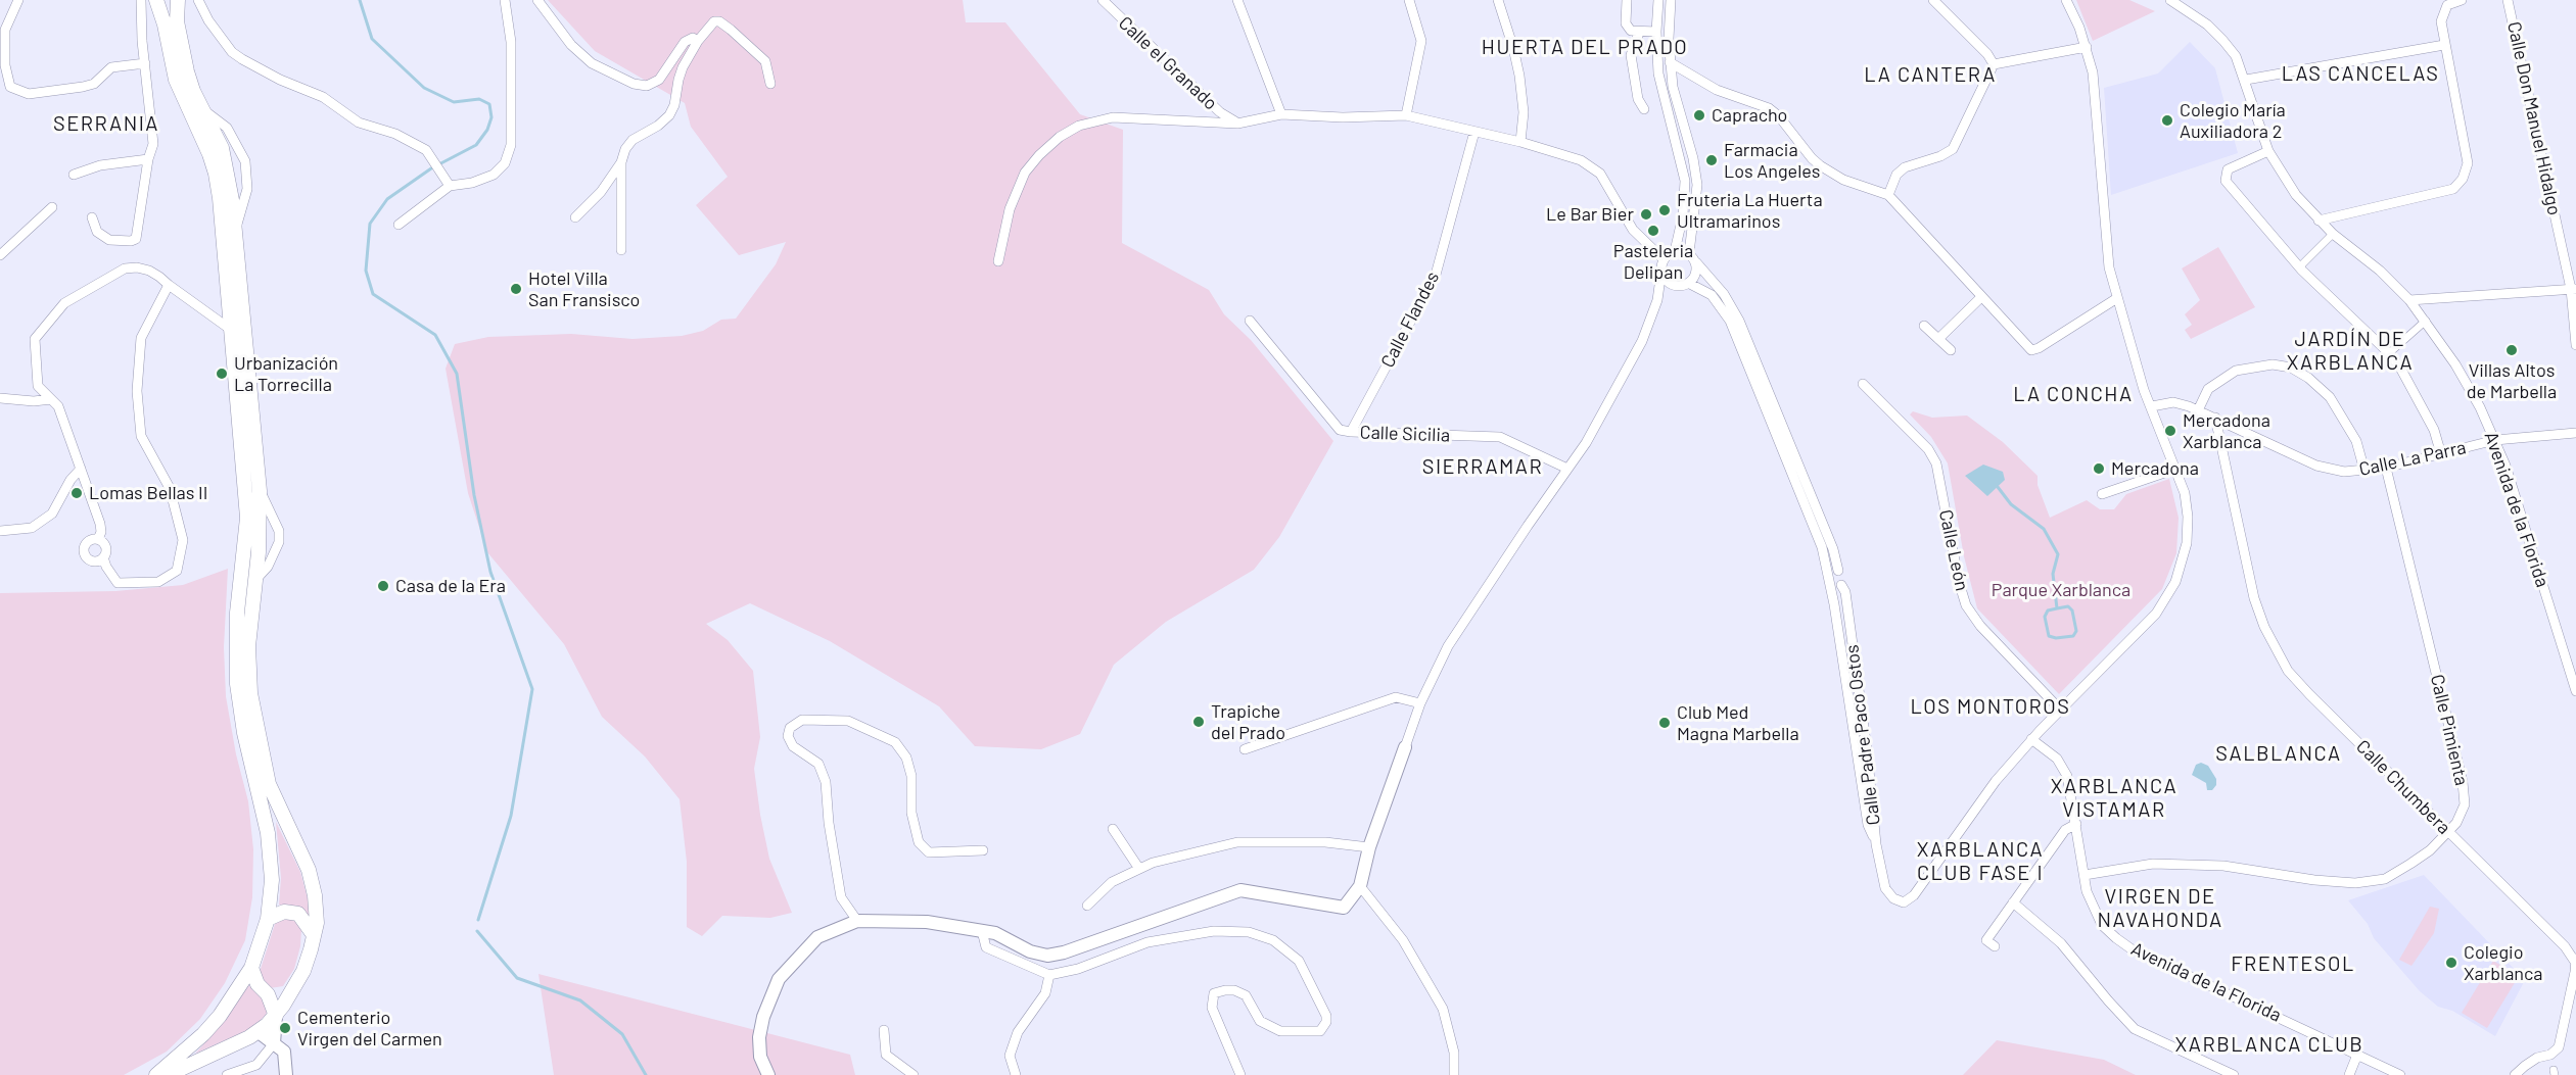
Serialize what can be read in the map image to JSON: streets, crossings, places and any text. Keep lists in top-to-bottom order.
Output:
{
  "streets": {
    "street": [
      "Calle el Granado",
      "Calle Don Manuel Hidalgo",
      "Calle Flandes",
      "Calle Sicilia",
      "Calle La Parra",
      "Avenida de la Florida",
      "Calle León",
      "Calle Pimienta",
      "Calle Padre Paco Ostos",
      "Calle Chumbera"
    ]
  },
  "crossings": [
    ["Calle Flandes", "Calle Sicilia"],
    ["Calle La Parra", "Avenida de la Florida"],
    ["Calle La Parra", "Calle Pimienta"],
    ["Calle La Parra", "Calle Chumbera"],
    ["Avenida de la Florida", "Calle Pimienta"],
    ["Calle Pimienta", "Calle Chumbera"]
  ],
  "districts": [
    "HUERTA DEL PRADO",
    "LAS CANCELAS",
    "LA CANTERA",
    "SERRANIA",
    "JARDÍN DE XARBLANCA",
    "LA CONCHA",
    "SIERRAMAR",
    "LOS MONTOROS",
    "SALBLANCA",
    "XARBLANCA VISTAMAR",
    "XARBLANCA CLUB FASE I",
    "VIRGEN DE NAVAHONDA",
    "FRENTESOL",
    "XARBLANCA CLUB"
  ],
  "parks": ["Parque Xarblanca"],
  "places": [
    "Capracho",
    "Colegio María Auxiliadora 2",
    "Farmacia Los Angeles",
    "Fruteria La Huerta Ultramarinos",
    "Le Bar Bier",
    "Pasteleria Delipan",
    "Hotel Villa San Fransisco",
    "Villas Altos de Marbella",
    "Urbanización La Torrecilla",
    "Mercadona Xarblanca",
    "Mercadona",
    "Lomas Bellas II",
    "Casa de la Era",
    "Trapiche del Prado",
    "Club Med Magna Marbella",
    "Colegio Xarblanca",
    "Cementerio Virgen del Carmen"
  ]
}
